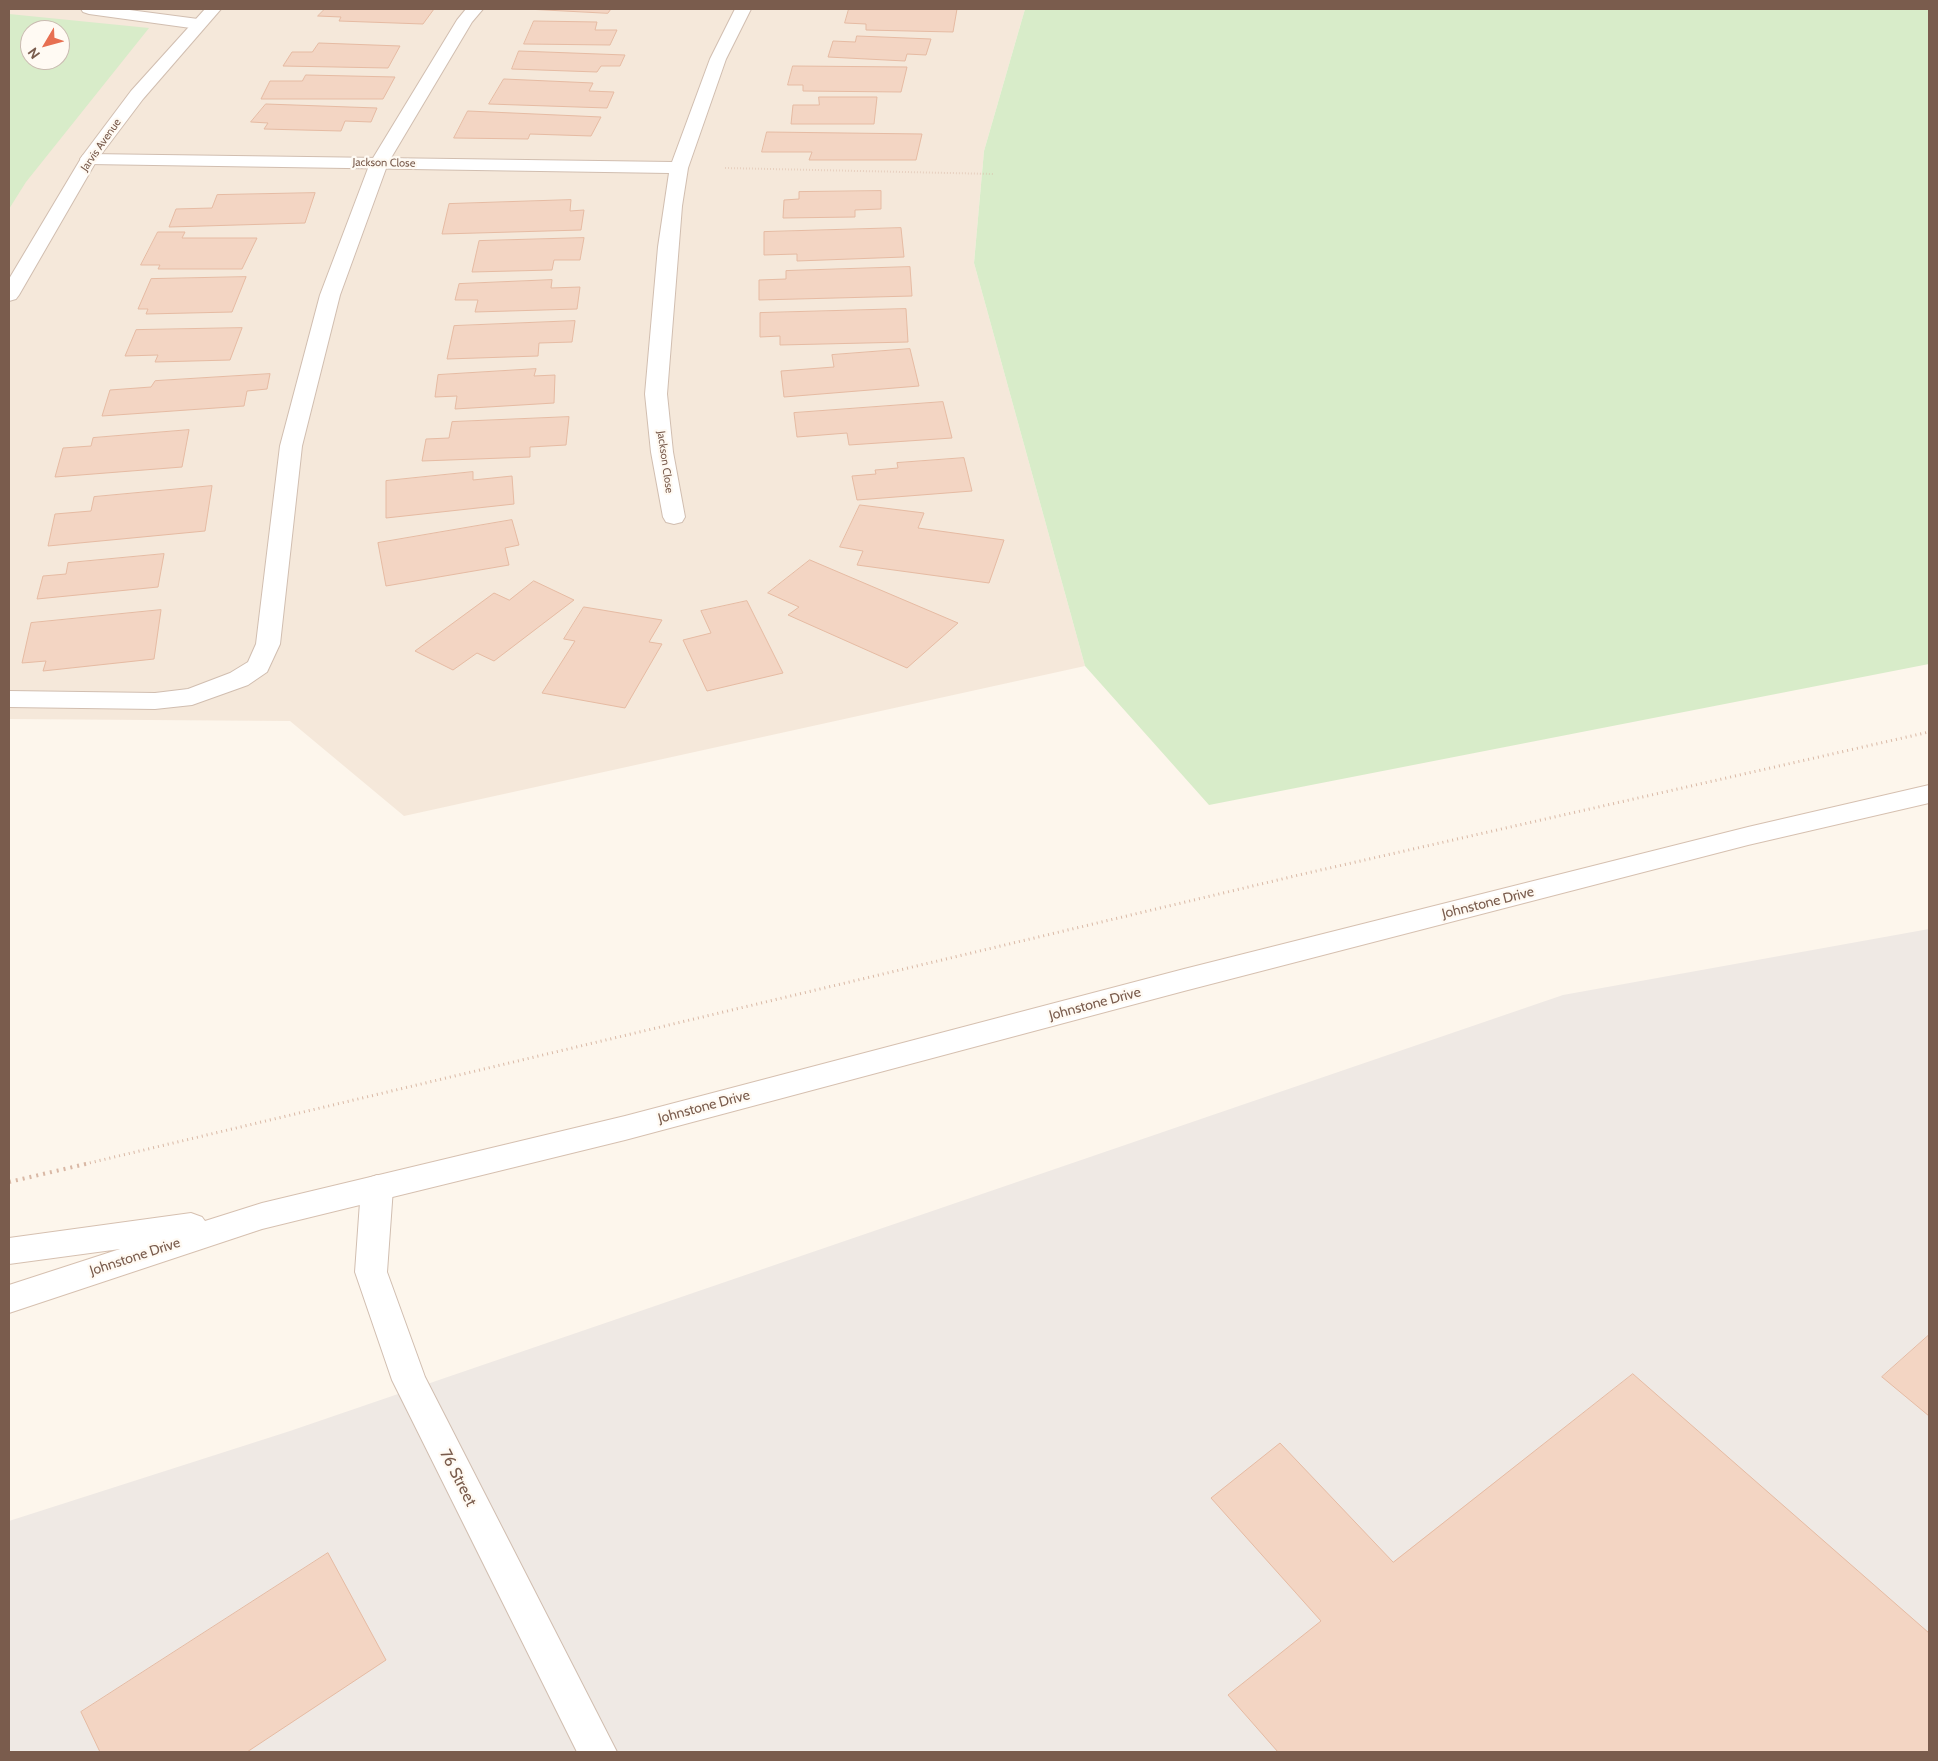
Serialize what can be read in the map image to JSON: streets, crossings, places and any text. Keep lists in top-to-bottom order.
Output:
{
  "streets": {
    "street": [
      "Jarvis Avenue",
      "Jackson Close",
      "Johnstone Drive",
      "76 Street"
    ]
  },
  "crossings": [
    ["Jarvis Avenue", "Jackson Close"],
    ["Johnstone Drive", "76 Street"]
  ],
  "north": "bottom left"
}
